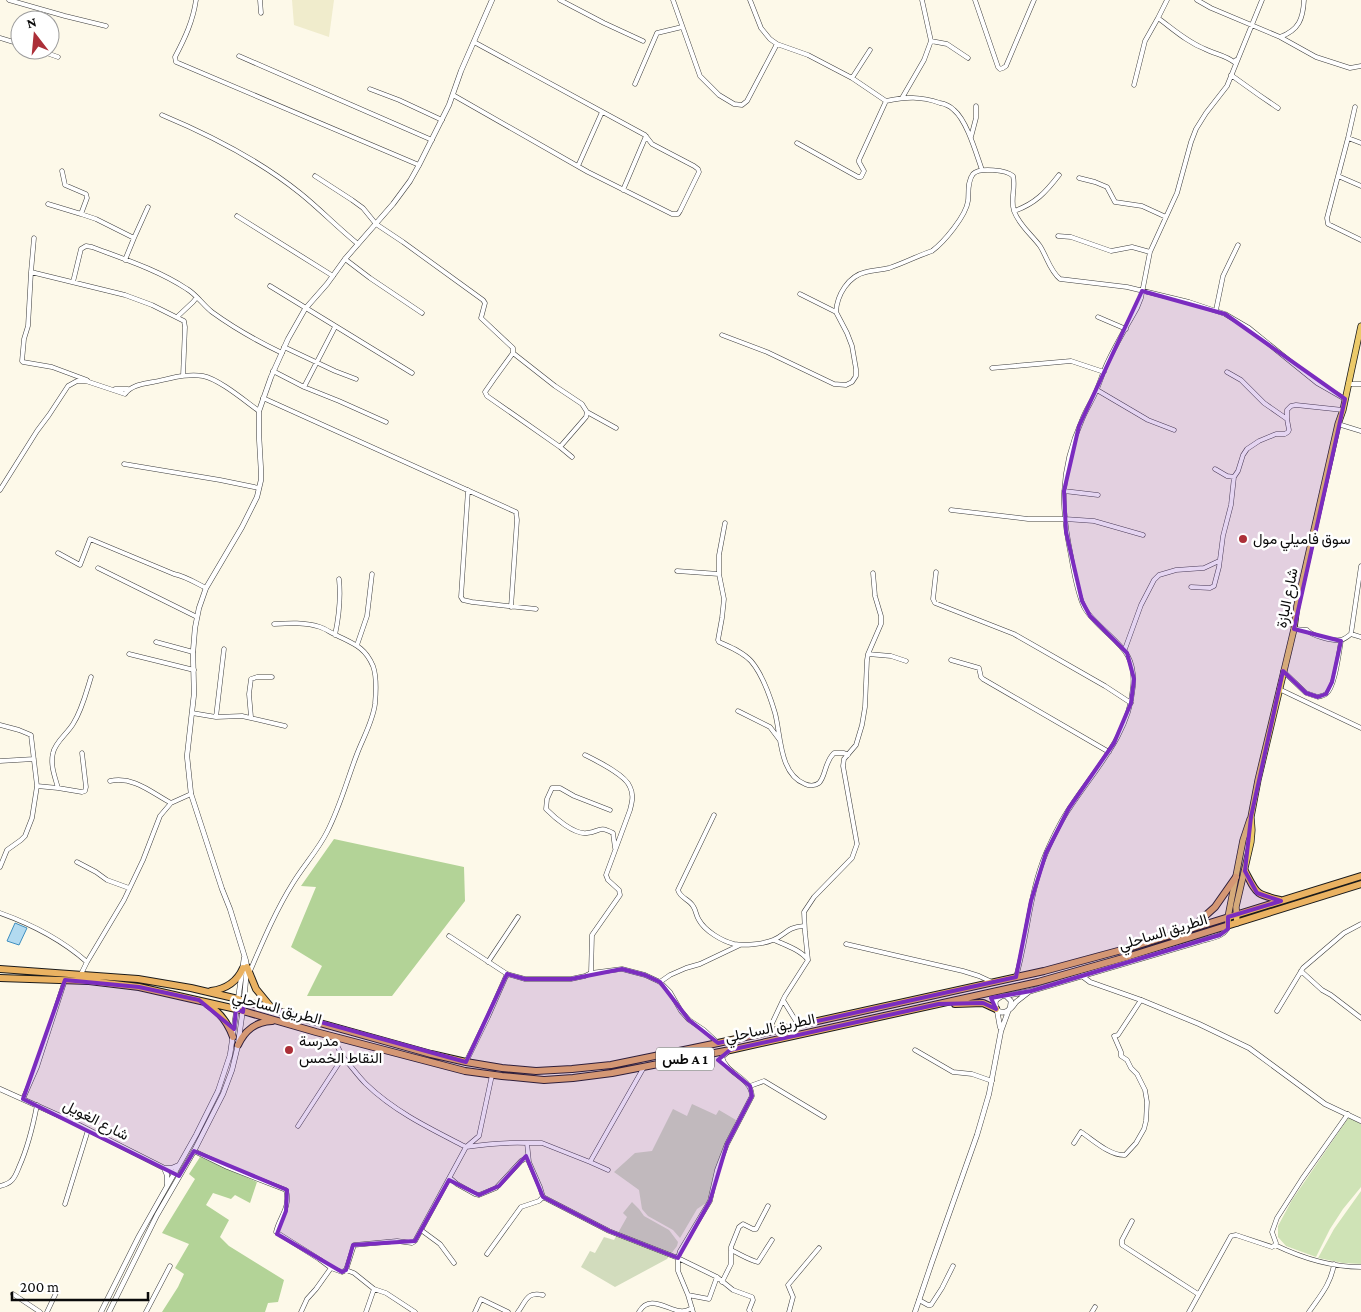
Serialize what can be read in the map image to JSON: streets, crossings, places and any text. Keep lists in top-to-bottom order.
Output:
{
  "streets": {
    "highway": ["الطريق الساحلي", "طس A 1"],
    "main road": ["شارع البازة"],
    "street": ["شارع الغويل"]
  },
  "crossings": [
    ["شارع البازة", "الطريق الساحلي"]
  ],
  "places": ["سوق فاميلي مول", "مدرسة النقاط الخمس"],
  "scale_bar": "200 m",
  "north": "top"
}
